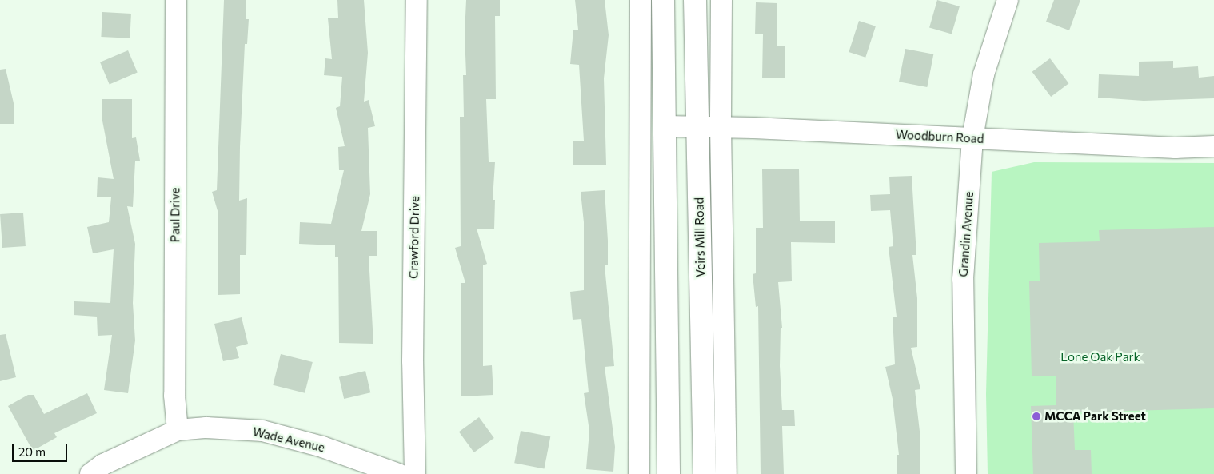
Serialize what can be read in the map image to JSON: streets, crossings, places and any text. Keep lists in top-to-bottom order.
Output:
{
  "streets": {
    "main road": ["Veirs Mill Road"],
    "street": [
      "Woodburn Road",
      "Paul Drive",
      "Grandin Avenue",
      "Crawford Drive",
      "Wade Avenue"
    ]
  },
  "crossings": [
    ["Woodburn Road", "Grandin Avenue"],
    ["Woodburn Road", "Veirs Mill Road"],
    ["Paul Drive", "Wade Avenue"]
  ],
  "parks": ["Lone Oak Park"],
  "places": ["MCCA Park Street"],
  "scale_bar": "20 m"
}
